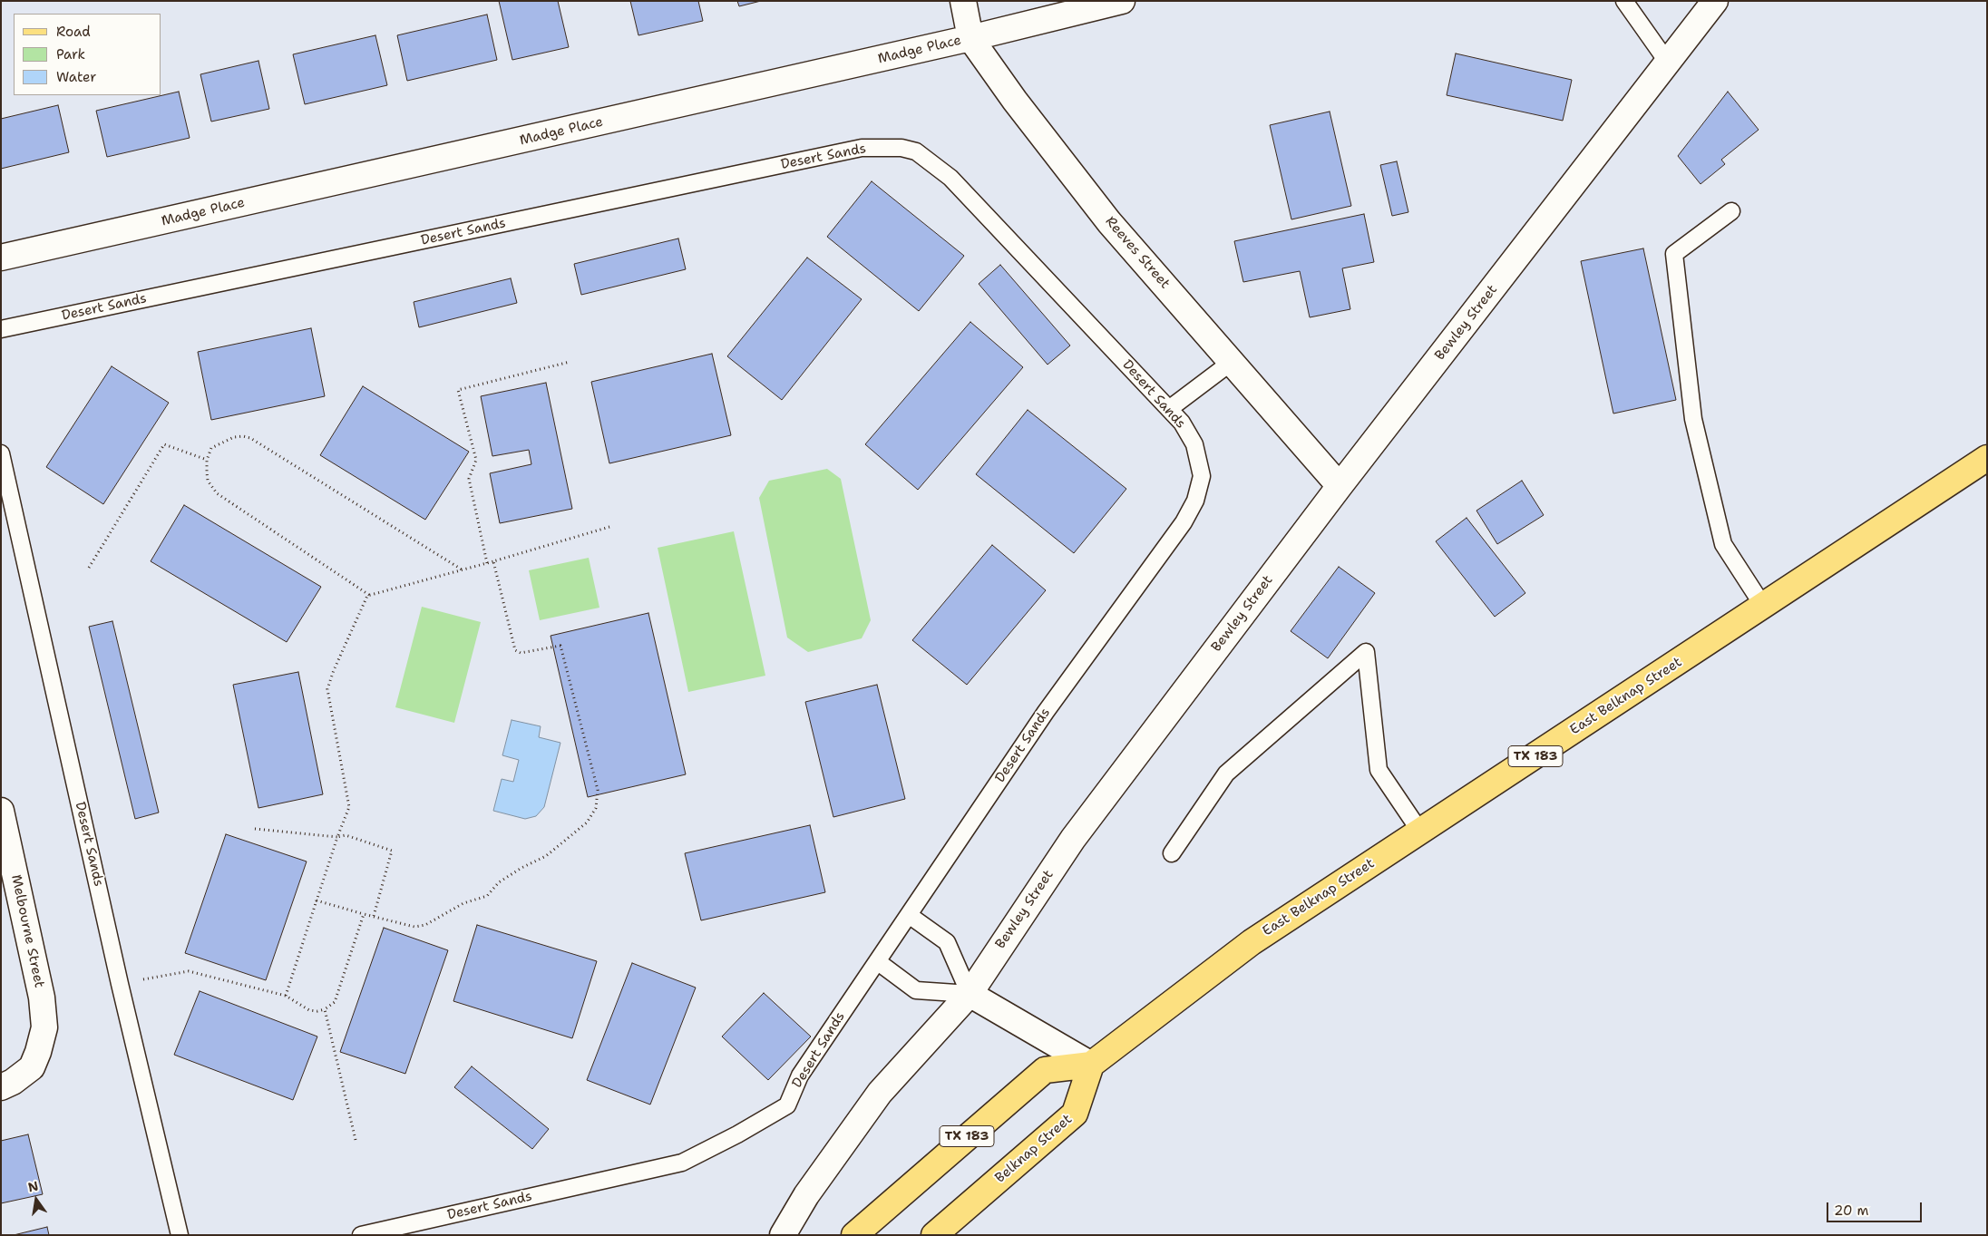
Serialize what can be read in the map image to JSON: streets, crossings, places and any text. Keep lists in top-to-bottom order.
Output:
{
  "streets": {
    "main road": ["East Belknap Street", "TX 183", "Belknap Street"],
    "street": [
      "Madge Place",
      "Reeves Street",
      "Bewley Street",
      "Melbourne Street"
    ],
    "lane": ["Desert Sands"]
  },
  "crossings": [
    ["Madge Place", "Reeves Street"],
    ["Reeves Street", "Bewley Street"],
    ["East Belknap Street", "TX 183"],
    ["East Belknap Street", "Belknap Street"],
    ["TX 183", "Belknap Street"]
  ],
  "legend": ["Road", "Park", "Water"],
  "scale_bar": "20 m",
  "north": "top"
}
